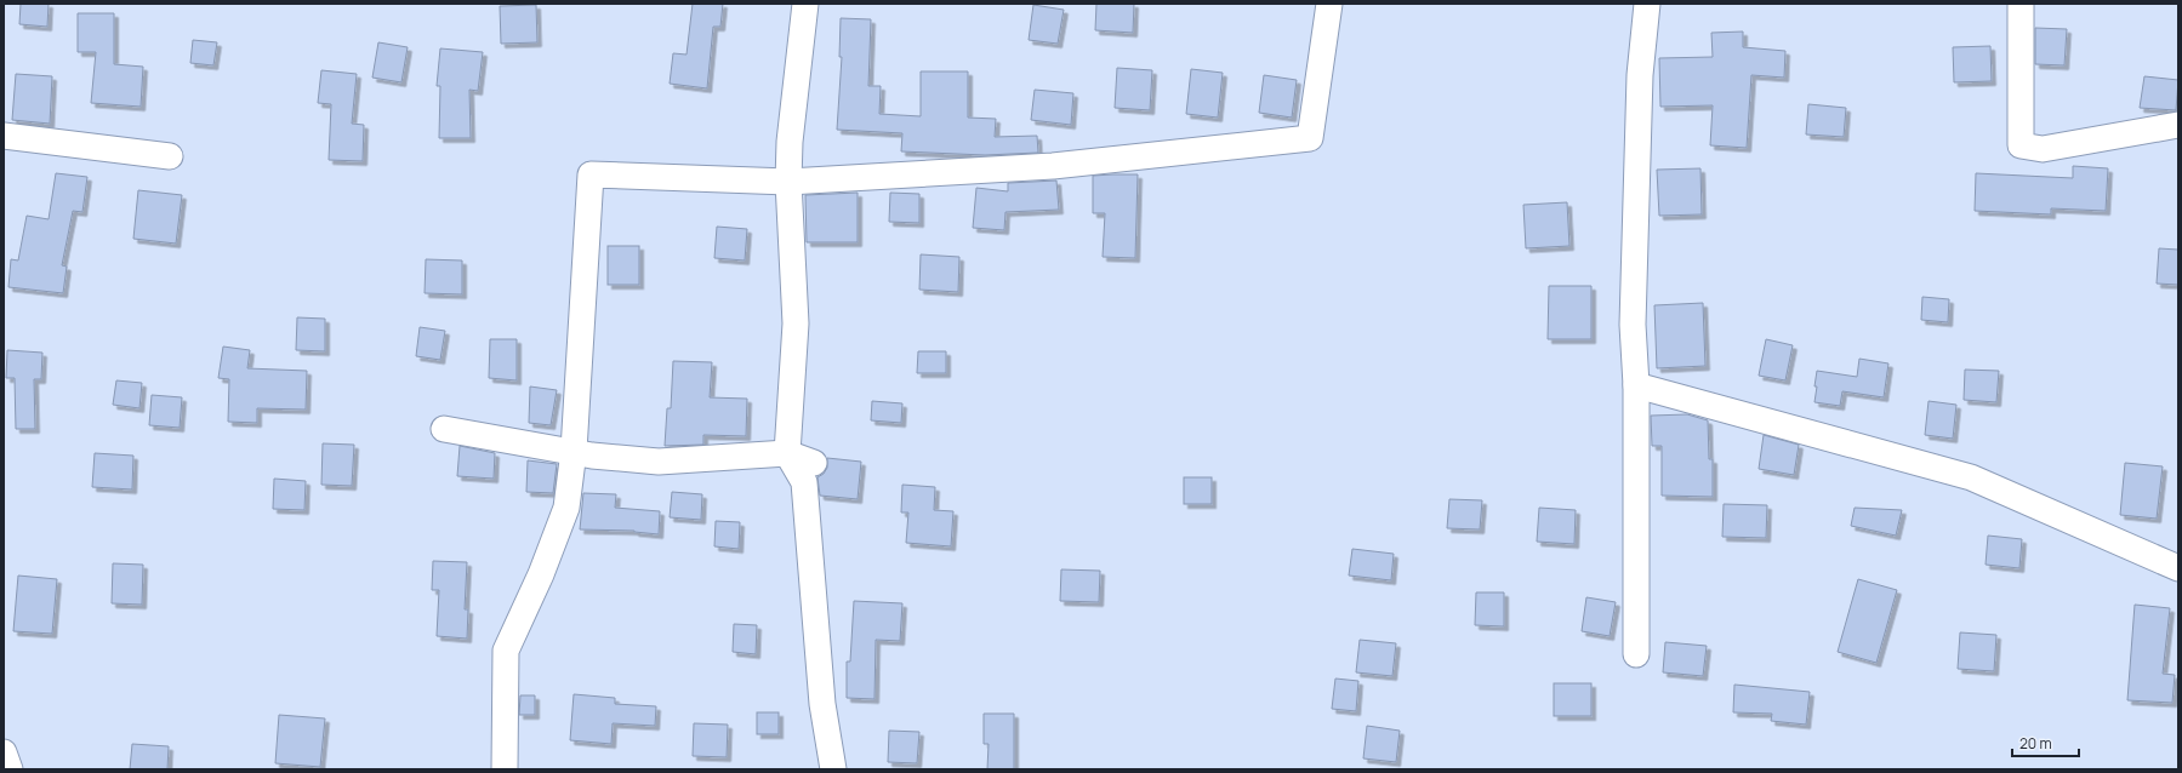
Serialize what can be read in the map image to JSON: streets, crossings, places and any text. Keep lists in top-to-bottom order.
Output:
{
  "scale_bar": "20 m"
}
